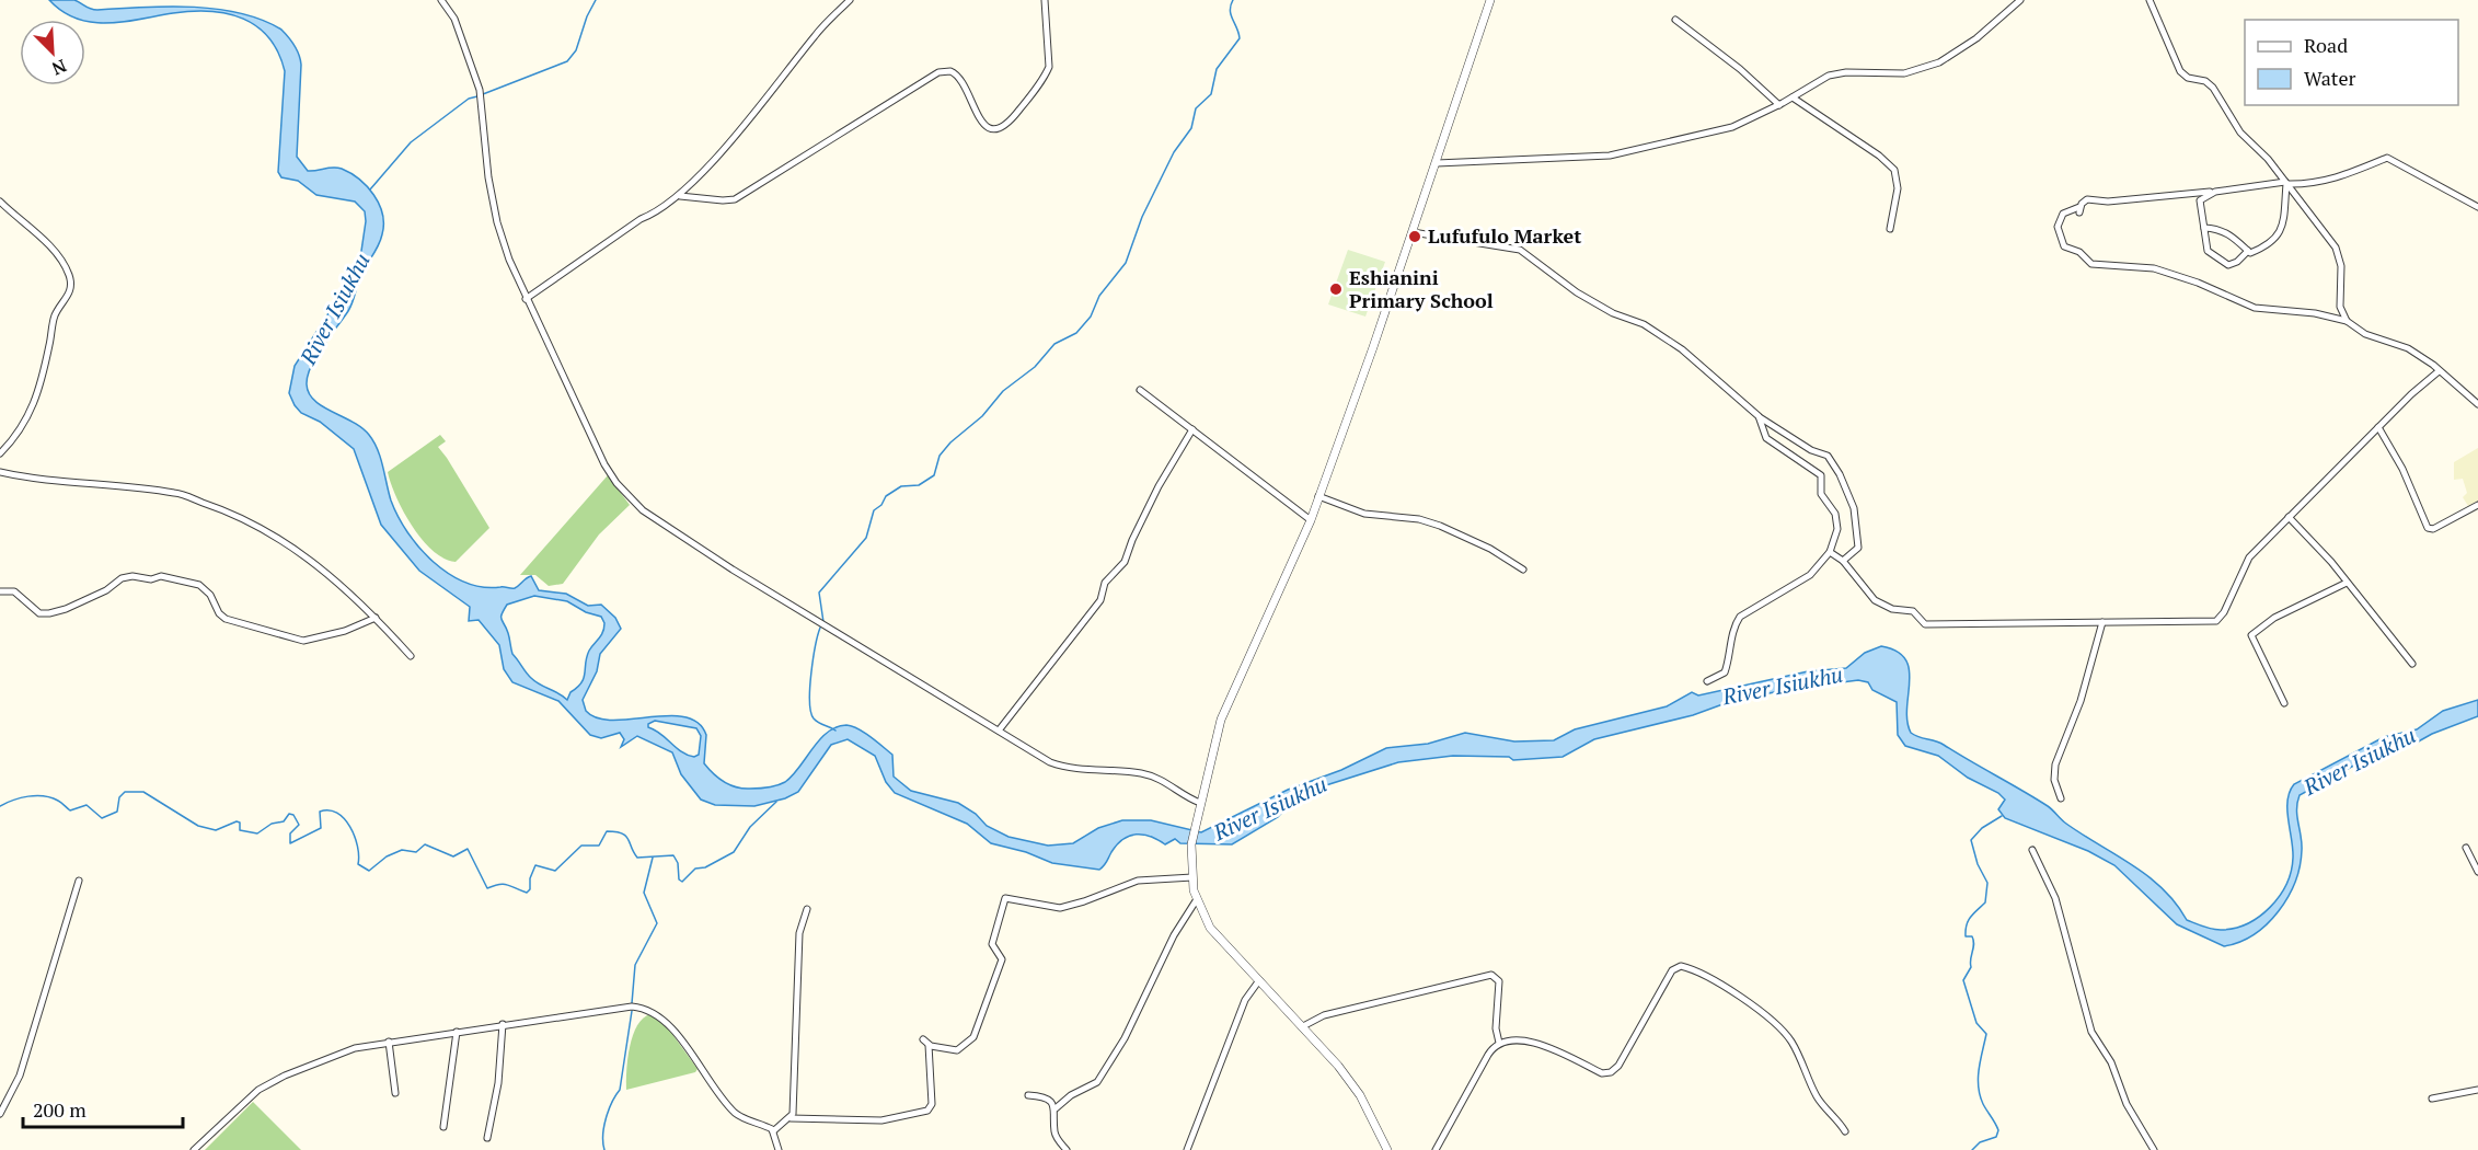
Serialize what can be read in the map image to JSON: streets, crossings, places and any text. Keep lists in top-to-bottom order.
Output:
{
  "water": ["River Isiukhu"],
  "places": ["Lufufulo Market", "Eshianini Primary School"],
  "legend": ["Road", "Water"],
  "scale_bar": "200 m",
  "north": "bottom right"
}
